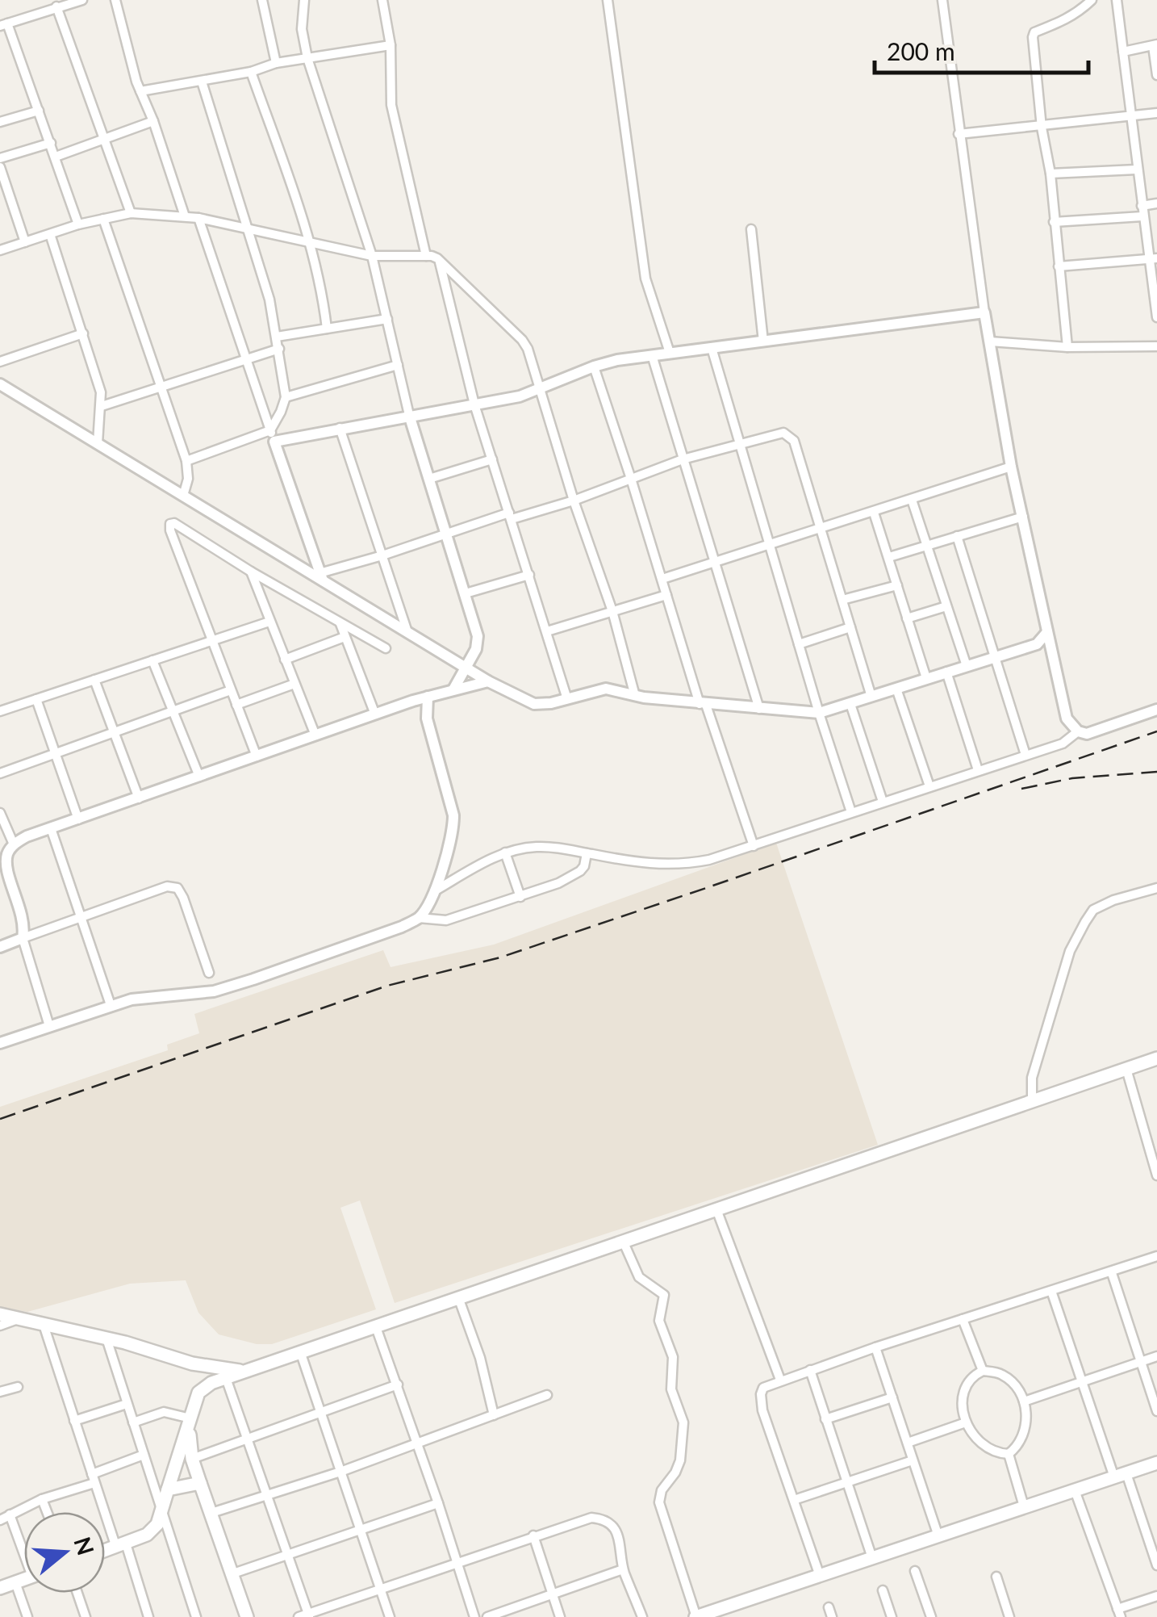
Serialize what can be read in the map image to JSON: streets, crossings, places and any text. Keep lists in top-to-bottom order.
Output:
{
  "scale_bar": "200 m",
  "north": "right"
}
